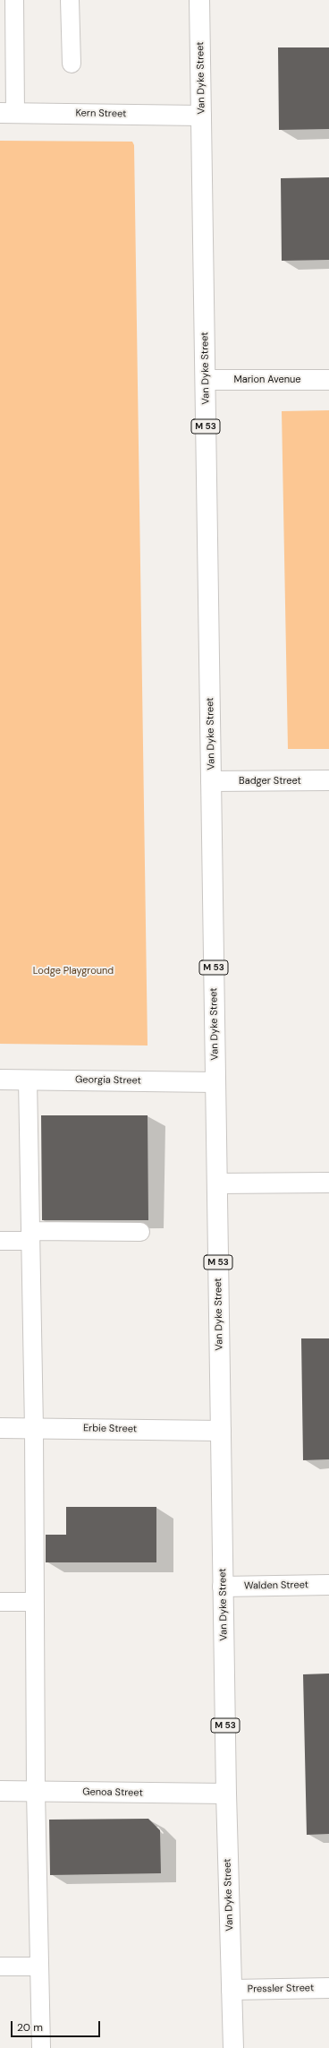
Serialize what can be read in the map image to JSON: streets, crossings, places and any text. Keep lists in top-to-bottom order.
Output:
{
  "streets": {
    "main road": [
      "Van Dyke Street",
      "Kern Street",
      "Marion Avenue",
      "M 53",
      "Badger Street",
      "Georgia Street",
      "Erbie Street",
      "Walden Street",
      "Genoa Street",
      "Pressler Street"
    ]
  },
  "crossings": [
    ["Van Dyke Street", "Kern Street"],
    ["Van Dyke Street", "Marion Avenue"],
    ["Van Dyke Street", "Badger Street"],
    ["Van Dyke Street", "Georgia Street"],
    ["Van Dyke Street", "Erbie Street"],
    ["Van Dyke Street", "Walden Street"],
    ["Van Dyke Street", "Genoa Street"],
    ["Van Dyke Street", "Pressler Street"]
  ],
  "parks": ["Lodge Playground"],
  "scale_bar": "20 m"
}
